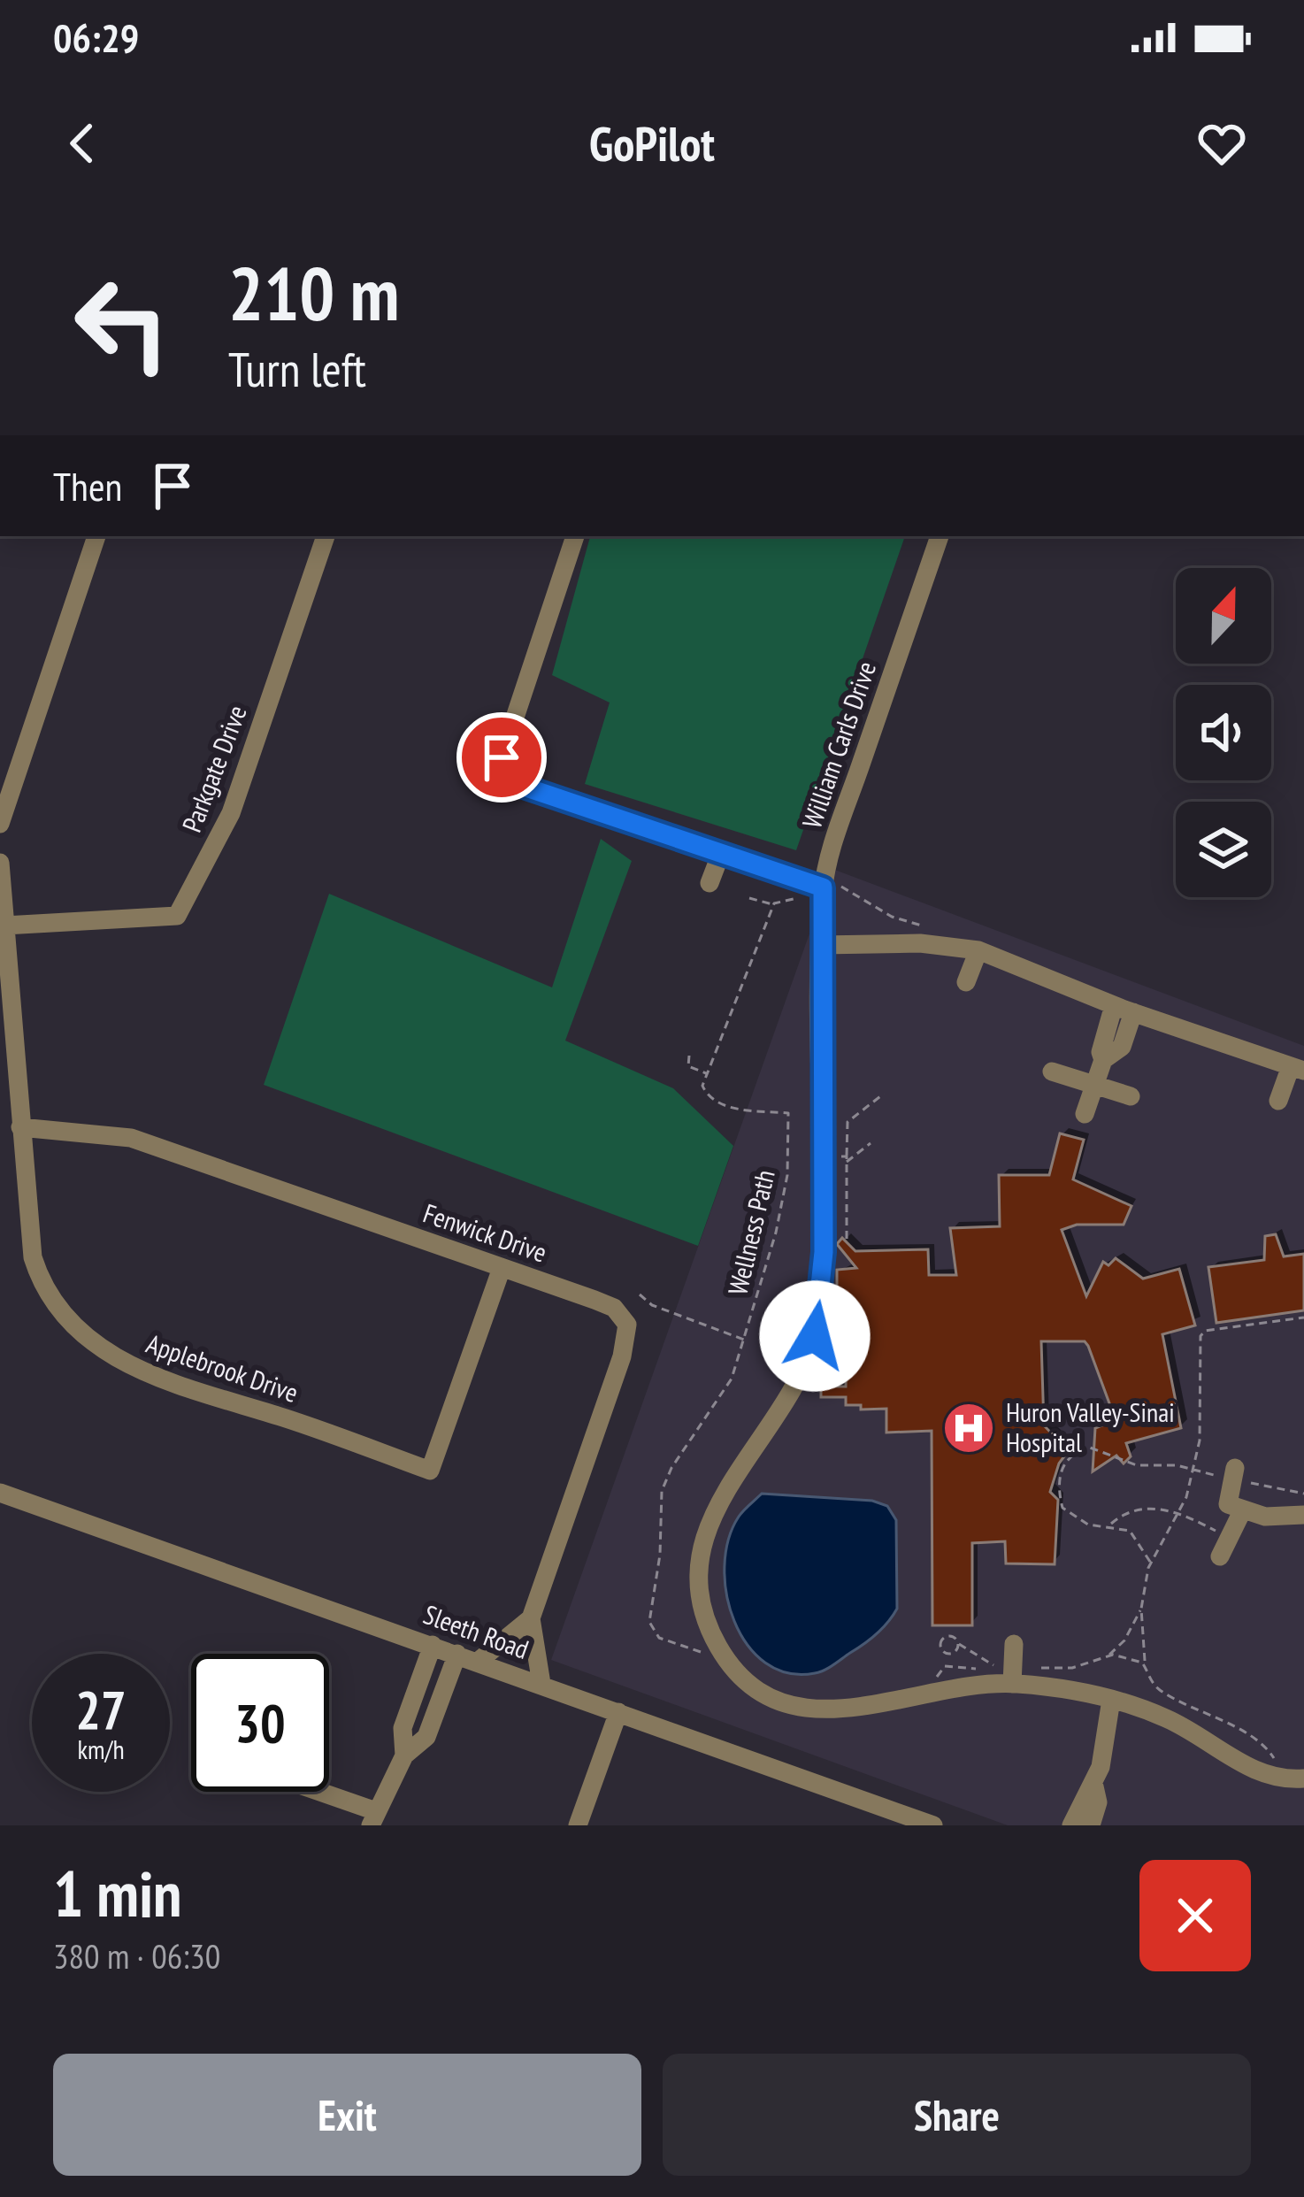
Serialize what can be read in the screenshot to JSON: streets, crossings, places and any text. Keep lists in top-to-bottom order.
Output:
{
  "streets": {
    "street": [
      "William Carls Drive",
      "Parkgate Drive",
      "Fenwick Drive",
      "Applebrook Drive",
      "Sleeth Road"
    ],
    "path": ["Wellness Path"]
  },
  "crossings": [
    ["Parkgate Drive", "Applebrook Drive"],
    ["Fenwick Drive", "Applebrook Drive"],
    ["Fenwick Drive", "Sleeth Road"]
  ],
  "places": {
    "hospital": ["Huron Valley-Sinai Hospital"]
  },
  "north": "top",
  "page": {
    "status": "06:29",
    "header": "GoPilot",
    "turn": ["210 m", "Turn left"],
    "then": "Then",
    "speed": "27 km/h",
    "limit": "30",
    "heading": ["1 min", "380 m · 06:30"],
    "buttons": ["Exit", "Share"]
  }
}
